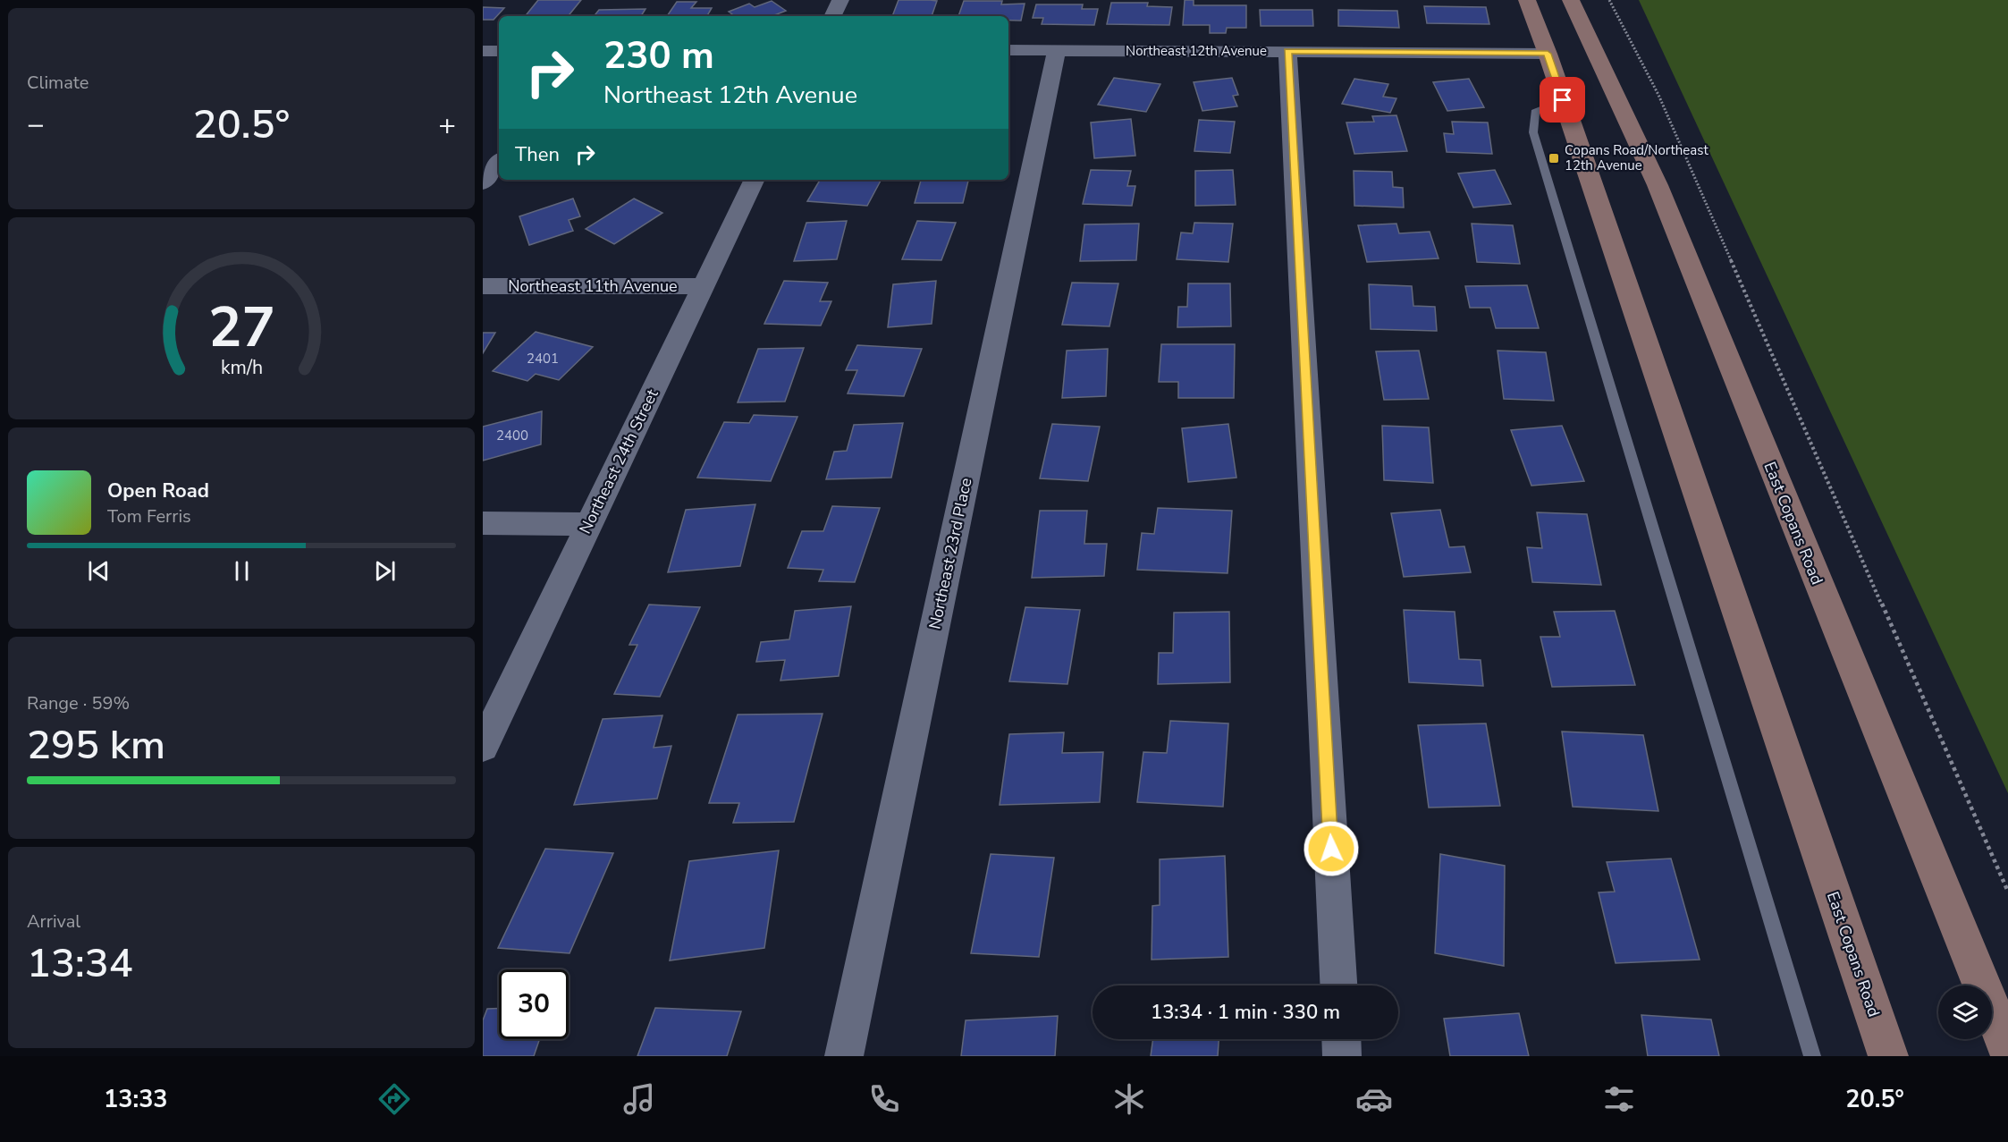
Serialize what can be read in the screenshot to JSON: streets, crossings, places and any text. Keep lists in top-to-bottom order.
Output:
{
  "streets": {
    "main road": ["East Copans Road"],
    "street": [
      "Northeast 12th Avenue",
      "Northeast 11th Avenue",
      "Northeast 24th Street",
      "Northeast 23rd Place"
    ]
  },
  "crossings": [
    ["Northeast 12th Avenue", "East Copans Road"],
    ["Northeast 12th Avenue", "Northeast 23rd Place"],
    ["Northeast 11th Avenue", "Northeast 24th Street"]
  ],
  "places": {
    "transit": ["Copans Road/Northeast 12th Avenue"]
  },
  "house_numbers": ["2401", "2400"],
  "page": {
    "tile": [
      "Climate",
      ["Range · 59%", "295 km"],
      ["Arrival", "13:34"]
    ],
    "turn": ["230 m", "Northeast 12th Avenue"],
    "heat": ["−", "20.5°", "+"],
    "then": "Then",
    "song": ["Open Road", "Tom Ferris"],
    "limit": "30",
    "trip": "13:34 · 1 min · 330 m",
    "tabs": ["13:33", "20.5°"],
    "gauge": ["27", "km/h"]
  }
}
